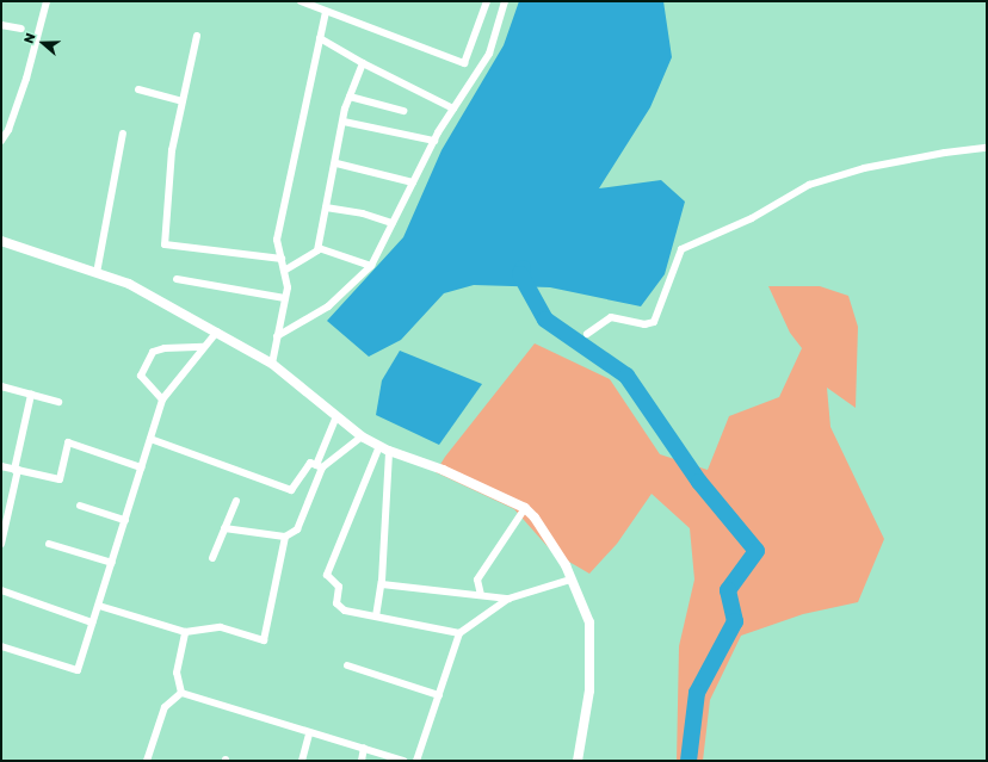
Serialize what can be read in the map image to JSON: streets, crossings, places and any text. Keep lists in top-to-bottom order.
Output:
{
  "north": "left"
}
